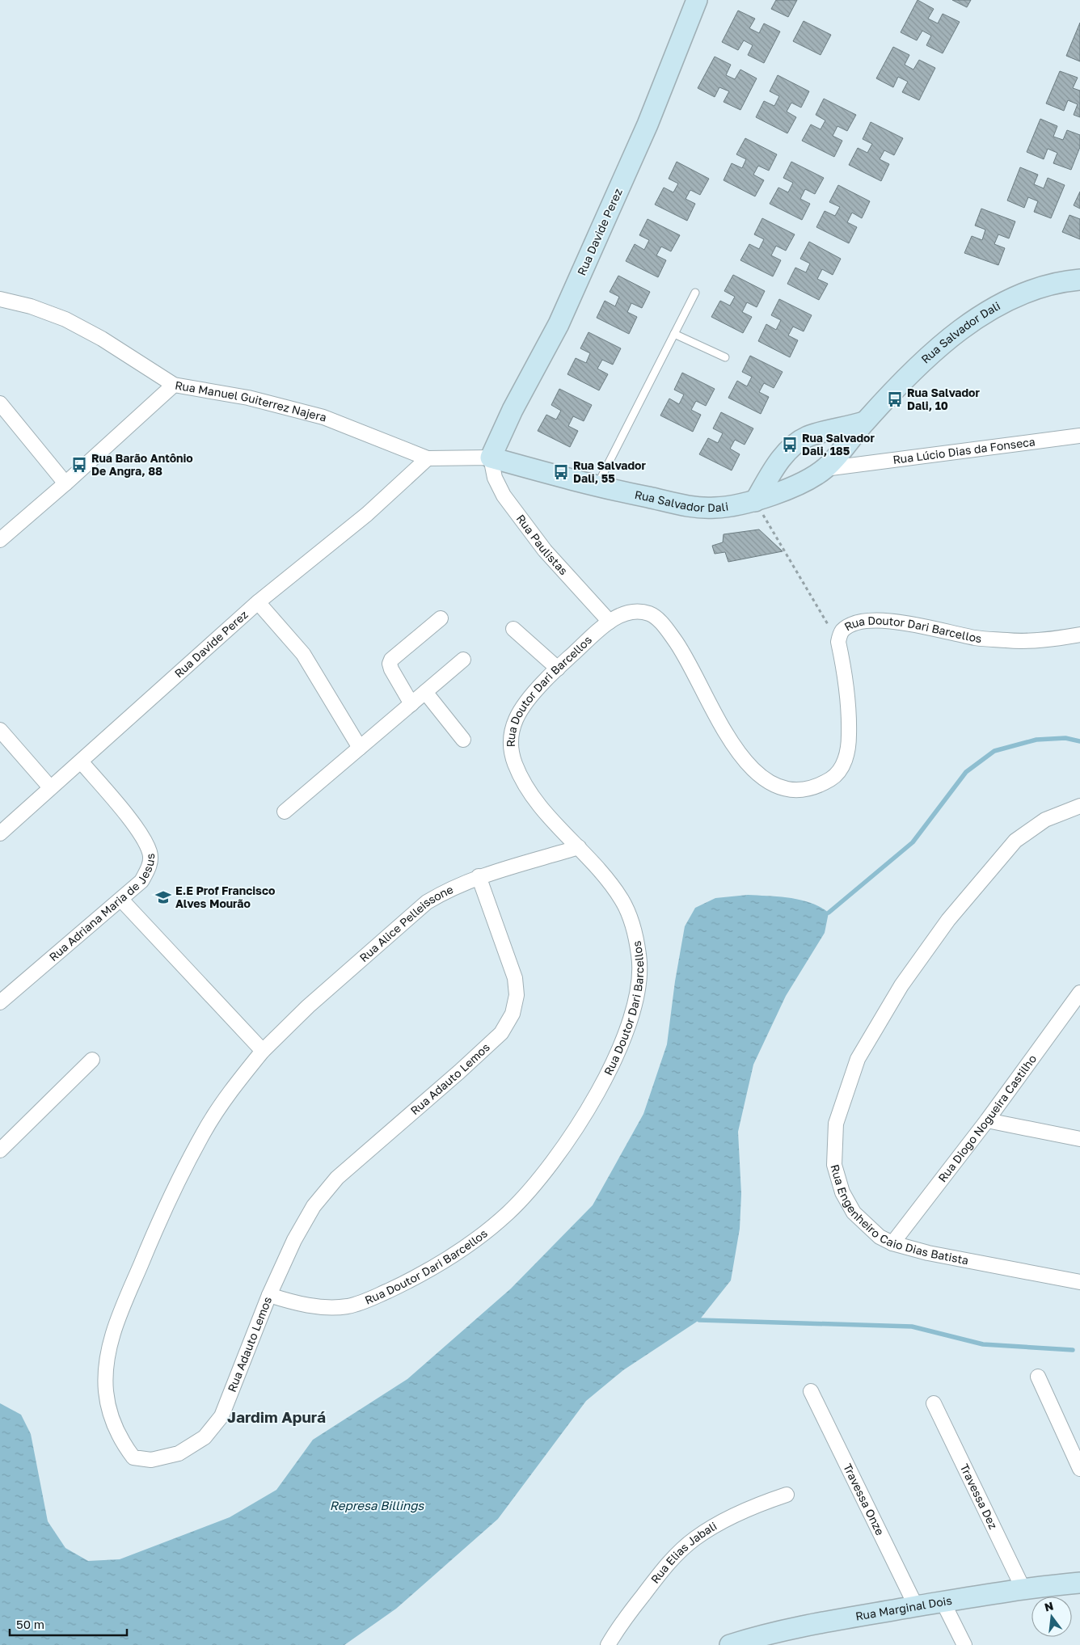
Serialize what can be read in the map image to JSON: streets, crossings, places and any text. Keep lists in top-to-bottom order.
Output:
{
  "streets": {
    "street": [
      "Rua Davide Perez",
      "Rua Salvador Dali",
      "Rua Manuel Guiterrez Najera",
      "Rua Lúcio Dias da Fonseca",
      "Rua Paulistas",
      "Rua Doutor Dari Barcellos",
      "Rua Adriana Maria de Jesus",
      "Rua Alice Pelleissone",
      "Rua Adauto Lemos",
      "Rua Diogo Nogueira Castilho",
      "Rua Engenheiro Caio Dias Batista",
      "Travessa Dez",
      "Travessa Onze",
      "Rua Elias Jabali",
      "Rua Marginal Dois"
    ]
  },
  "crossings": [
    ["Rua Davide Perez", "Rua Salvador Dali"],
    ["Rua Davide Perez", "Rua Manuel Guiterrez Najera"],
    ["Rua Davide Perez", "Rua Paulistas"],
    ["Rua Davide Perez", "Rua Adriana Maria de Jesus"],
    ["Rua Salvador Dali", "Rua Manuel Guiterrez Najera"],
    ["Rua Salvador Dali", "Rua Lúcio Dias da Fonseca"],
    ["Rua Salvador Dali", "Rua Paulistas"],
    ["Rua Manuel Guiterrez Najera", "Rua Paulistas"],
    ["Rua Paulistas", "Rua Doutor Dari Barcellos"],
    ["Rua Doutor Dari Barcellos", "Rua Alice Pelleissone"],
    ["Rua Doutor Dari Barcellos", "Rua Adauto Lemos"],
    ["Rua Alice Pelleissone", "Rua Adauto Lemos"],
    ["Rua Diogo Nogueira Castilho", "Rua Engenheiro Caio Dias Batista"],
    ["Travessa Dez", "Rua Marginal Dois"],
    ["Travessa Onze", "Rua Marginal Dois"]
  ],
  "districts": ["Jardim Apurá"],
  "water": ["Represa Billings"],
  "places": {
    "bus stop": [
      "Rua Salvador Dali, 10",
      "Rua Salvador Dali, 185",
      "Rua Barão Antônio De Angra, 88",
      "Rua Salvador Dali, 55"
    ],
    "school or university": ["E.E Prof Francisco Alves Mourão"]
  },
  "scale_bar": "50 m",
  "north": "top"
}
